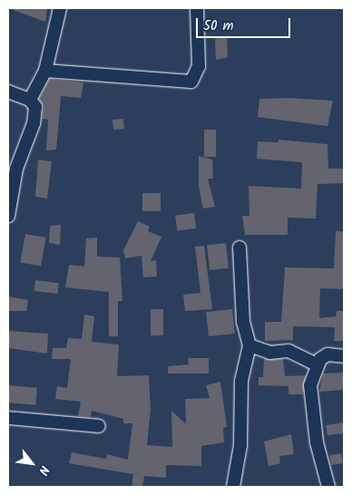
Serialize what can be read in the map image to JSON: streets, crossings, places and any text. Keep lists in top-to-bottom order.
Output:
{
  "scale_bar": "50 m",
  "north": "bottom right"
}
